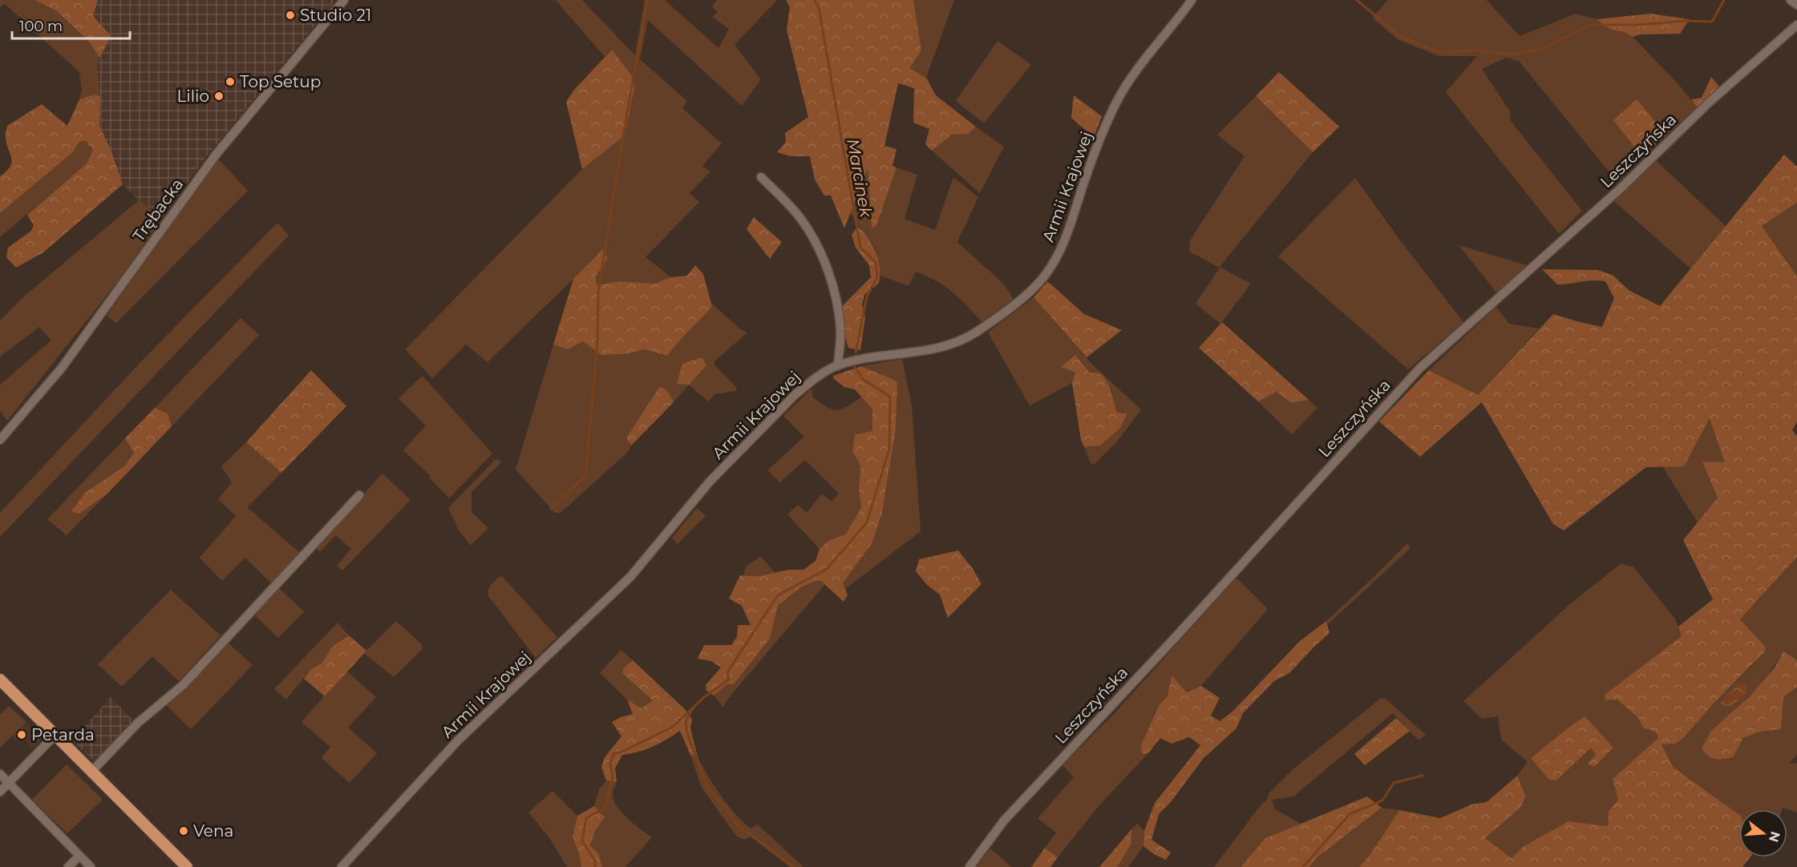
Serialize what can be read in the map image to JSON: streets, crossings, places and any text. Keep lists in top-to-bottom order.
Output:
{
  "streets": {
    "street": ["Leszczyńska", "Armii Krajowej", "Trębacka"]
  },
  "water": ["Marcinek"],
  "places": [
    "Studio 21",
    "Top Setup",
    "Lilio",
    "Petarda",
    "Vena"
  ],
  "scale_bar": "100 m",
  "north": "right"
}
